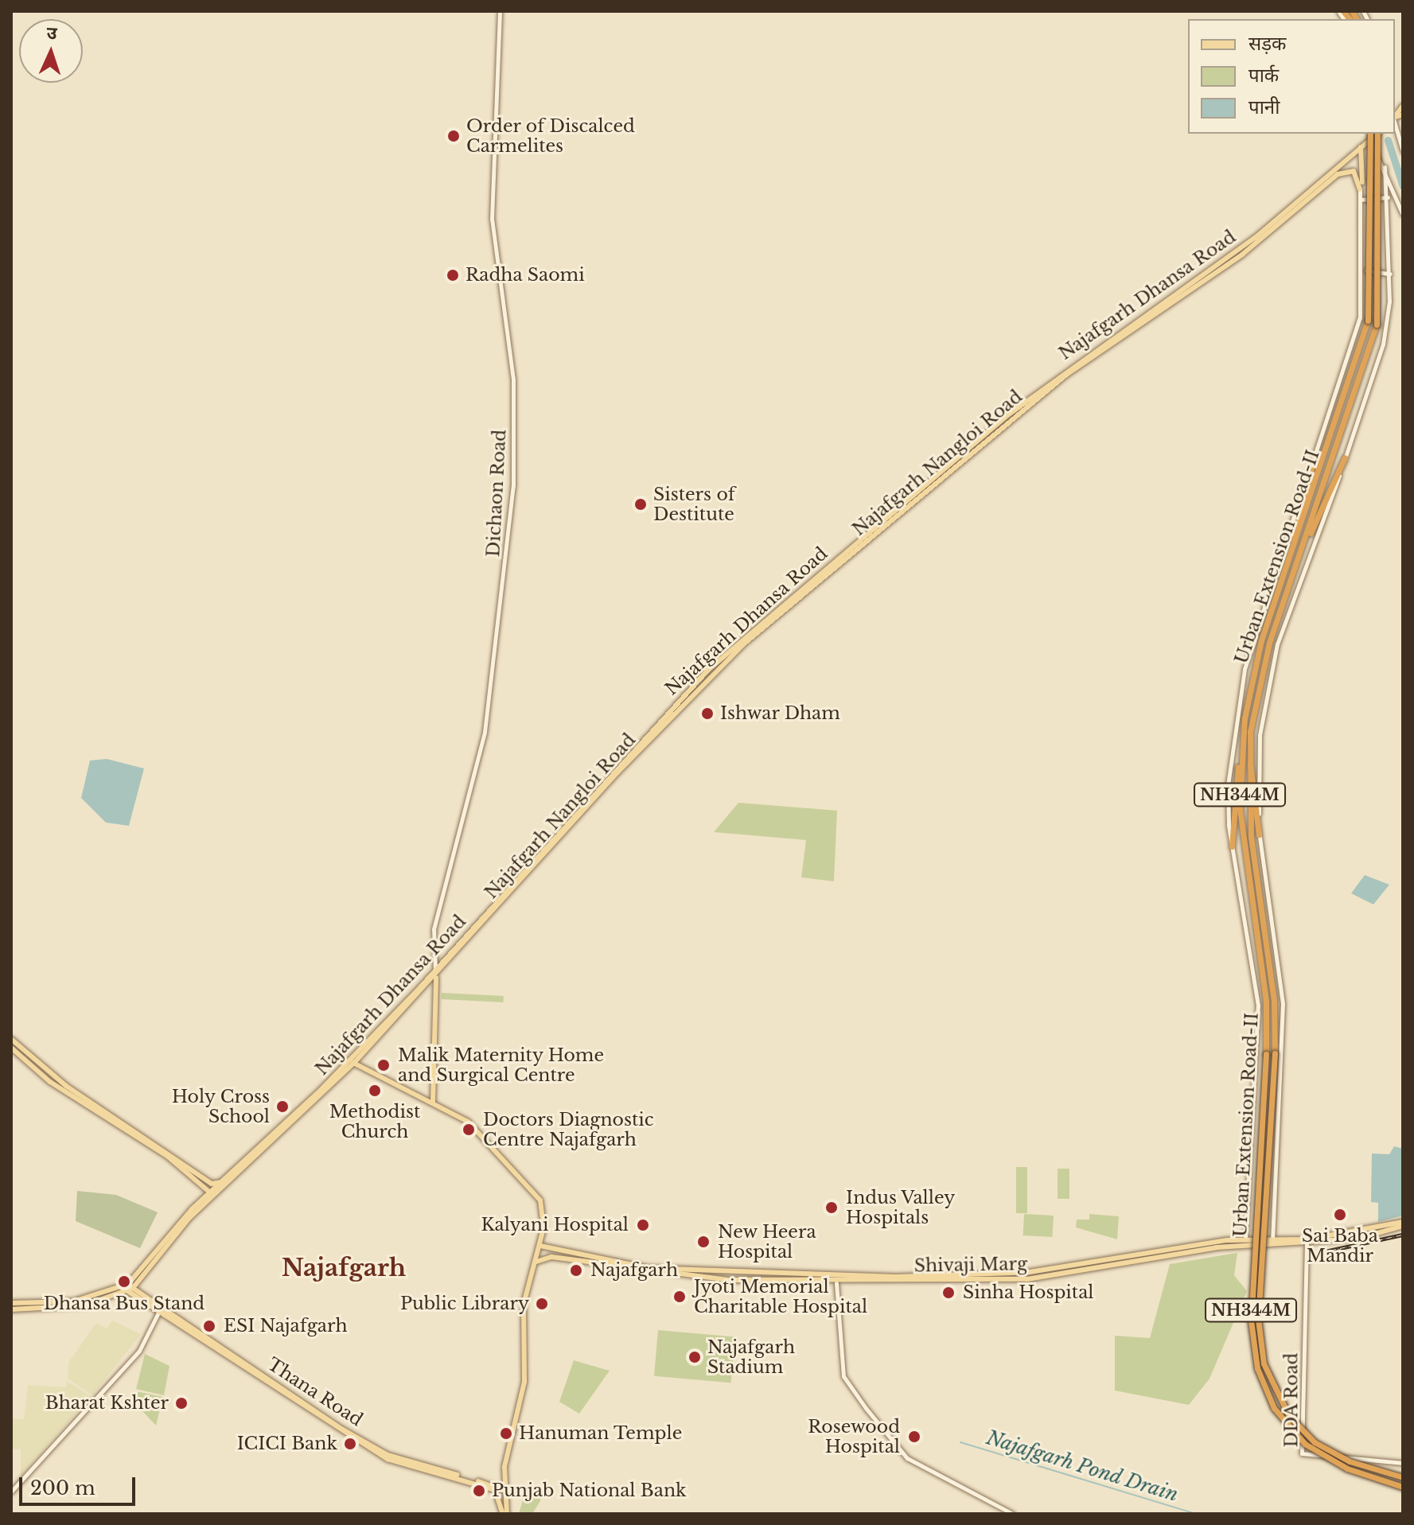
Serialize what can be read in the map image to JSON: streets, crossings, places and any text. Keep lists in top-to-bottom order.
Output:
{
  "streets": {
    "highway": ["Urban Extension Road-II", "NH344M"],
    "main road": [
      "Najafgarh Dhansa Road",
      "Najafgarh Nangloi Road",
      "Dichaon Road",
      "Shivaji Marg",
      "Thana Road"
    ],
    "street": ["DDA Road"]
  },
  "crossings": [
    ["Najafgarh Dhansa Road", "Najafgarh Nangloi Road"],
    ["Najafgarh Dhansa Road", "Dichaon Road"],
    ["Najafgarh Nangloi Road", "Dichaon Road"],
    ["Shivaji Marg", "DDA Road"]
  ],
  "districts": ["Najafgarh"],
  "water": ["Najafgarh Pond Drain"],
  "places": [
    "Order of Discalced Carmelites",
    "Radha Saomi",
    "Sisters of Destitute",
    "Ishwar Dham",
    "Malik Maternity Home and Surgical Centre",
    "Methodist Church",
    "Holy Cross School",
    "Doctors Diagnostic Centre Najafgarh",
    "Indus Valley Hospitals",
    "Sai Baba Mandir",
    "Kalyani Hospital",
    "New Heera Hospital",
    "Najafgarh",
    "Dhansa Bus Stand",
    "Sinha Hospital",
    "Jyoti Memorial Charitable Hospital",
    "Public Library",
    "ESI Najafgarh",
    "Najafgarh Stadium",
    "Bharat Kshter",
    "Hanuman Temple",
    "Rosewood Hospital",
    "ICICI Bank",
    "Punjab National Bank"
  ],
  "legend": ["सड़क", "पार्क", "पानी"],
  "scale_bar": "200 m",
  "north": "top"
}
